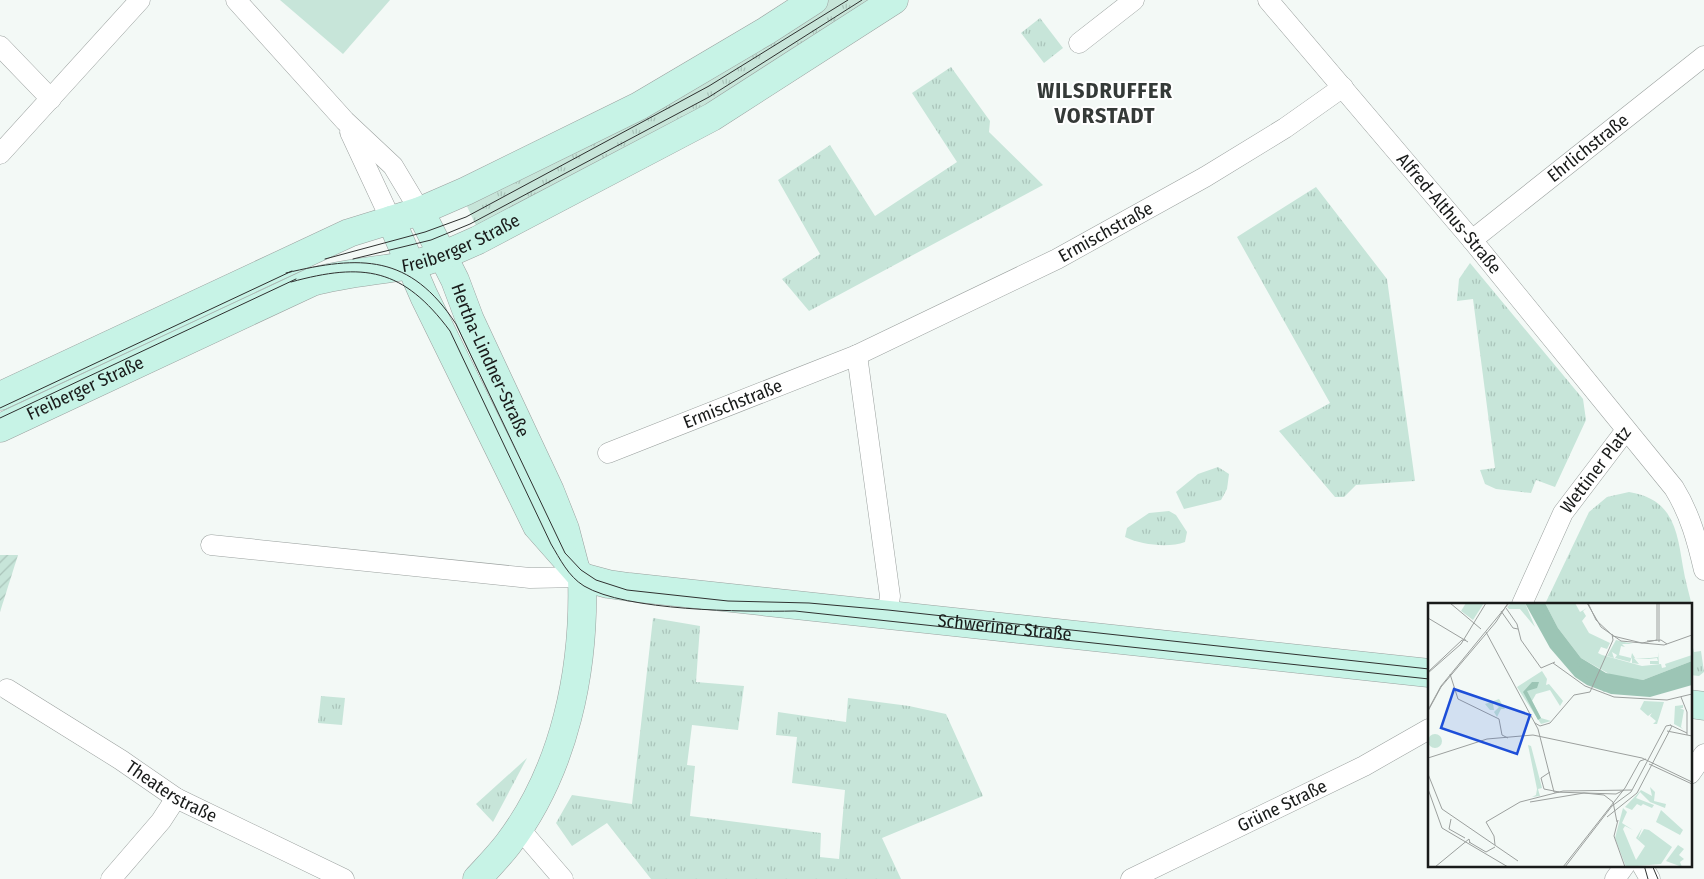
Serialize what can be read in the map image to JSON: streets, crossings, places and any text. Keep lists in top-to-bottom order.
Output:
{
  "streets": {
    "street": [
      "Ehrlichstraße",
      "Alfred-Althus-Straße",
      "Ermischstraße",
      "Freiberger Straße",
      "Hertha-Lindner-Straße",
      "Wettiner Platz",
      "Schweriner Straße",
      "Theaterstraße",
      "Grüne Straße"
    ]
  },
  "crossings": [
    ["Ehrlichstraße", "Alfred-Althus-Straße"],
    ["Alfred-Althus-Straße", "Ermischstraße"],
    ["Alfred-Althus-Straße", "Wettiner Platz"],
    ["Freiberger Straße", "Hertha-Lindner-Straße"],
    ["Hertha-Lindner-Straße", "Schweriner Straße"]
  ],
  "districts": ["WILSDRUFFER VORSTADT"]
}
